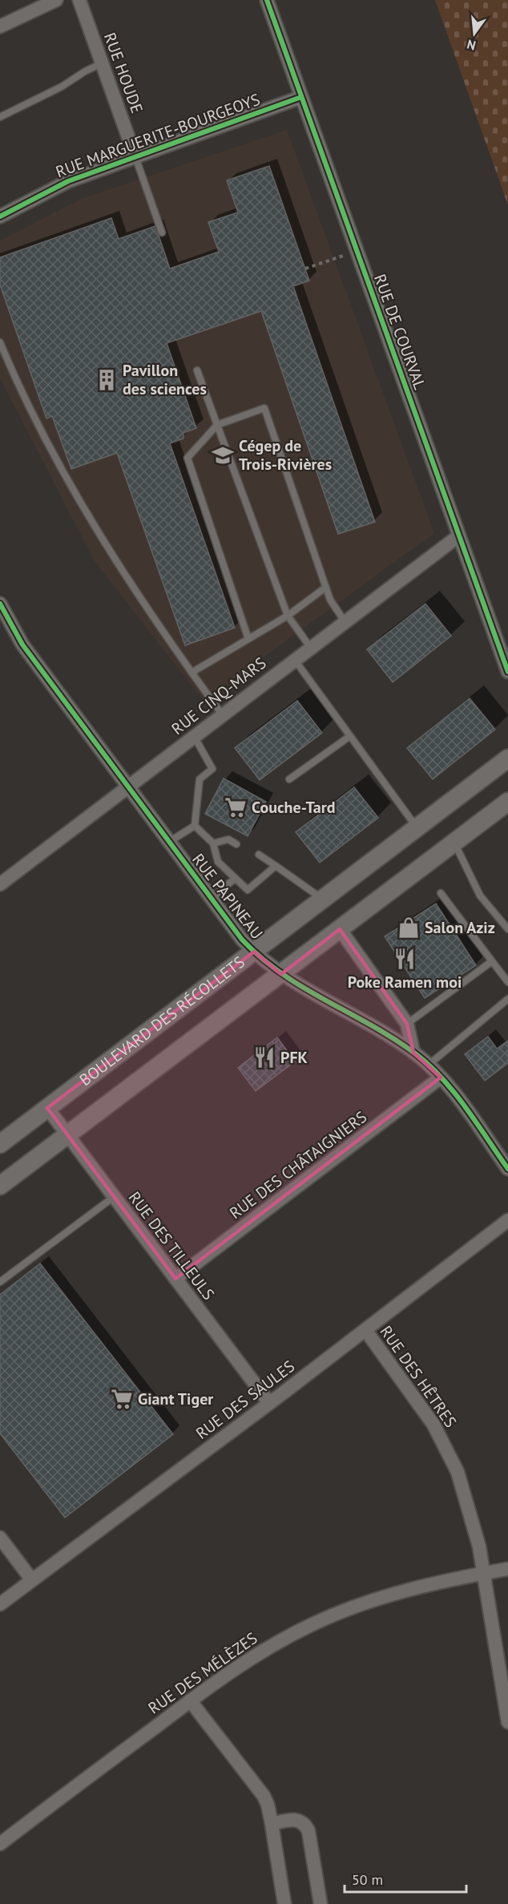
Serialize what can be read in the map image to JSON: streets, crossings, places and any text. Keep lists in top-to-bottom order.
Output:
{
  "streets": {
    "main road": ["BOULEVARD DES RÉCOLLETS"],
    "street": [
      "RUE HOUDE",
      "RUE MARGUERITE-BOURGEOYS",
      "RUE DE COURVAL",
      "RUE CINQ-MARS",
      "RUE PAPINEAU",
      "RUE DES CHÂTAIGNIERS",
      "RUE DES TILLEULS",
      "RUE DES HÊTRES",
      "RUE DES SAULES",
      "RUE DES MÉLÈZES"
    ]
  },
  "crossings": [
    ["RUE HOUDE", "RUE MARGUERITE-BOURGEOYS"],
    ["RUE MARGUERITE-BOURGEOYS", "RUE DE COURVAL"],
    ["RUE DE COURVAL", "RUE CINQ-MARS"],
    ["RUE CINQ-MARS", "RUE PAPINEAU"],
    ["RUE PAPINEAU", "BOULEVARD DES RÉCOLLETS"],
    ["RUE PAPINEAU", "RUE DES CHÂTAIGNIERS"],
    ["BOULEVARD DES RÉCOLLETS", "RUE DES TILLEULS"],
    ["RUE DES CHÂTAIGNIERS", "RUE DES TILLEULS"],
    ["RUE DES TILLEULS", "RUE DES SAULES"],
    ["RUE DES HÊTRES", "RUE DES SAULES"],
    ["RUE DES HÊTRES", "RUE DES MÉLÈZES"]
  ],
  "places": {
    "building": ["Pavillon des sciences"],
    "school or university": ["Cégep de Trois-Rivières"],
    "supermarket": ["Couche-Tard", "Giant Tiger"],
    "shop": ["Salon Aziz"],
    "restaurant": ["Poke Ramen moi", "PFK"]
  },
  "scale_bar": "50 m",
  "north": "bottom"
}
